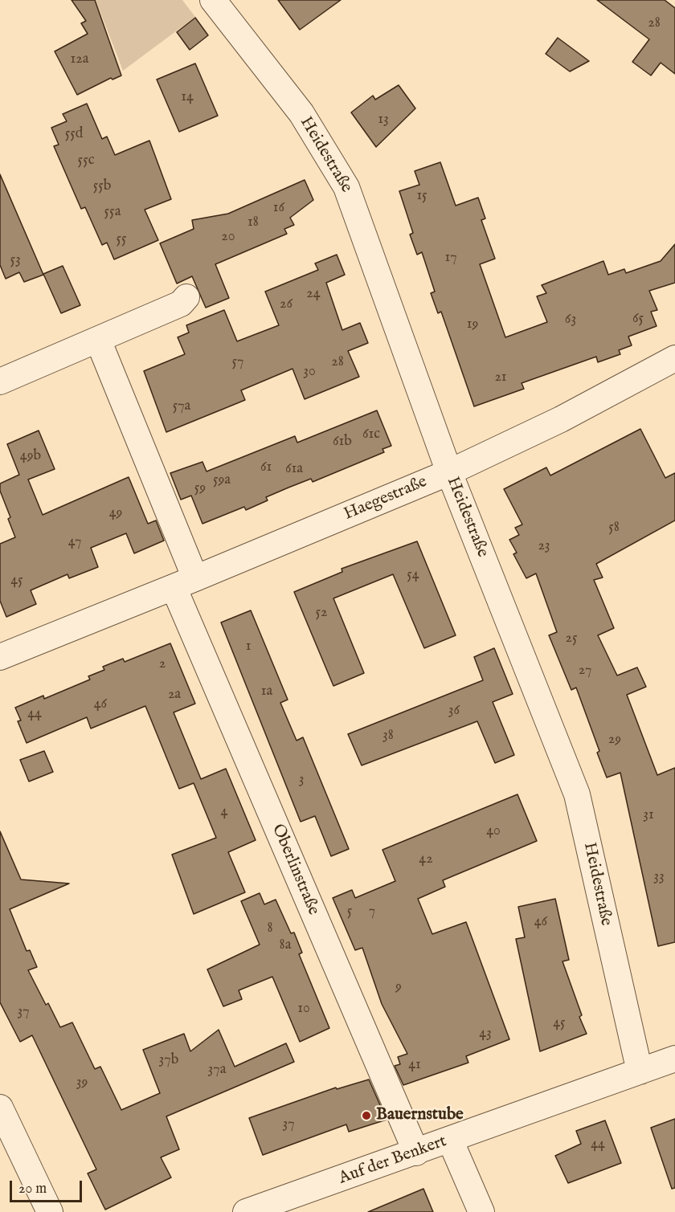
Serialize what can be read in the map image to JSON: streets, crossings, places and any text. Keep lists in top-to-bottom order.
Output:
{
  "streets": {
    "street": [
      "Heidestraße",
      "Haegestraße",
      "Oberlinstraße",
      "Auf der Benkert"
    ]
  },
  "crossings": [
    ["Heidestraße", "Haegestraße"],
    ["Heidestraße", "Auf der Benkert"],
    ["Haegestraße", "Oberlinstraße"],
    ["Oberlinstraße", "Auf der Benkert"]
  ],
  "places": ["Bauernstube"],
  "house_numbers": [
    "28",
    "12a",
    "14",
    "13",
    "55d",
    "55c",
    "55b",
    "15",
    "16",
    "55a",
    "18",
    "20",
    "55",
    "17",
    "53",
    "24",
    "26",
    "65",
    "63",
    "19",
    "57",
    "28",
    "30",
    "21",
    "57a",
    "61c",
    "61b",
    "49b",
    "61",
    "61a",
    "59a",
    "59",
    "49",
    "58",
    "47",
    "23",
    "54",
    "45",
    "52",
    "25",
    "1",
    "2",
    "27",
    "1a",
    "2a",
    "46",
    "36",
    "44",
    "38",
    "29",
    "3",
    "4",
    "31",
    "40",
    "42",
    "33",
    "5",
    "7",
    "46",
    "8",
    "8a",
    "9",
    "10",
    "37",
    "45",
    "43",
    "37b",
    "41",
    "37a",
    "39",
    "37",
    "44"
  ],
  "scale_bar": "20 m"
}
